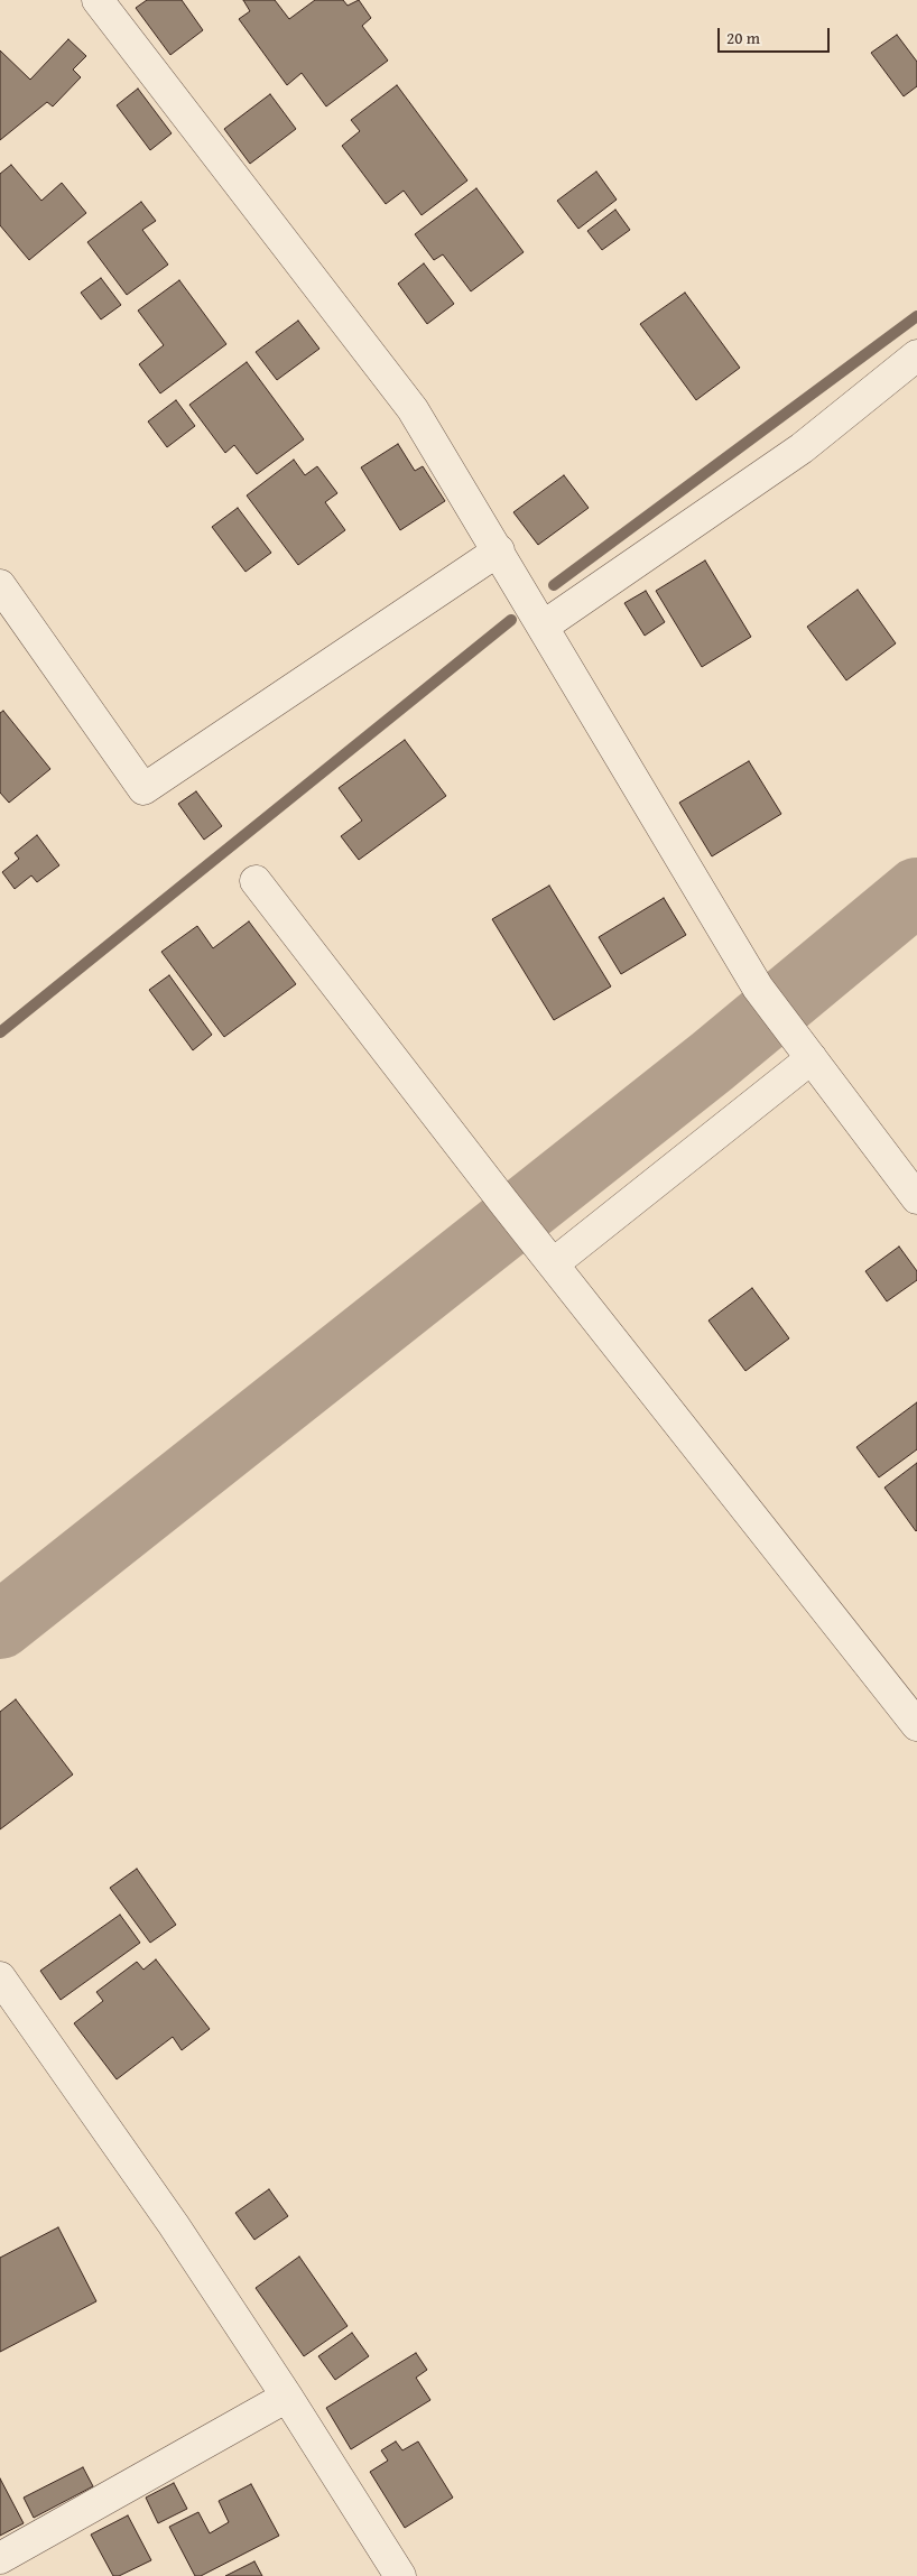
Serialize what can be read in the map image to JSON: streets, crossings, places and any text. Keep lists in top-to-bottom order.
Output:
{
  "scale_bar": "20 m"
}
